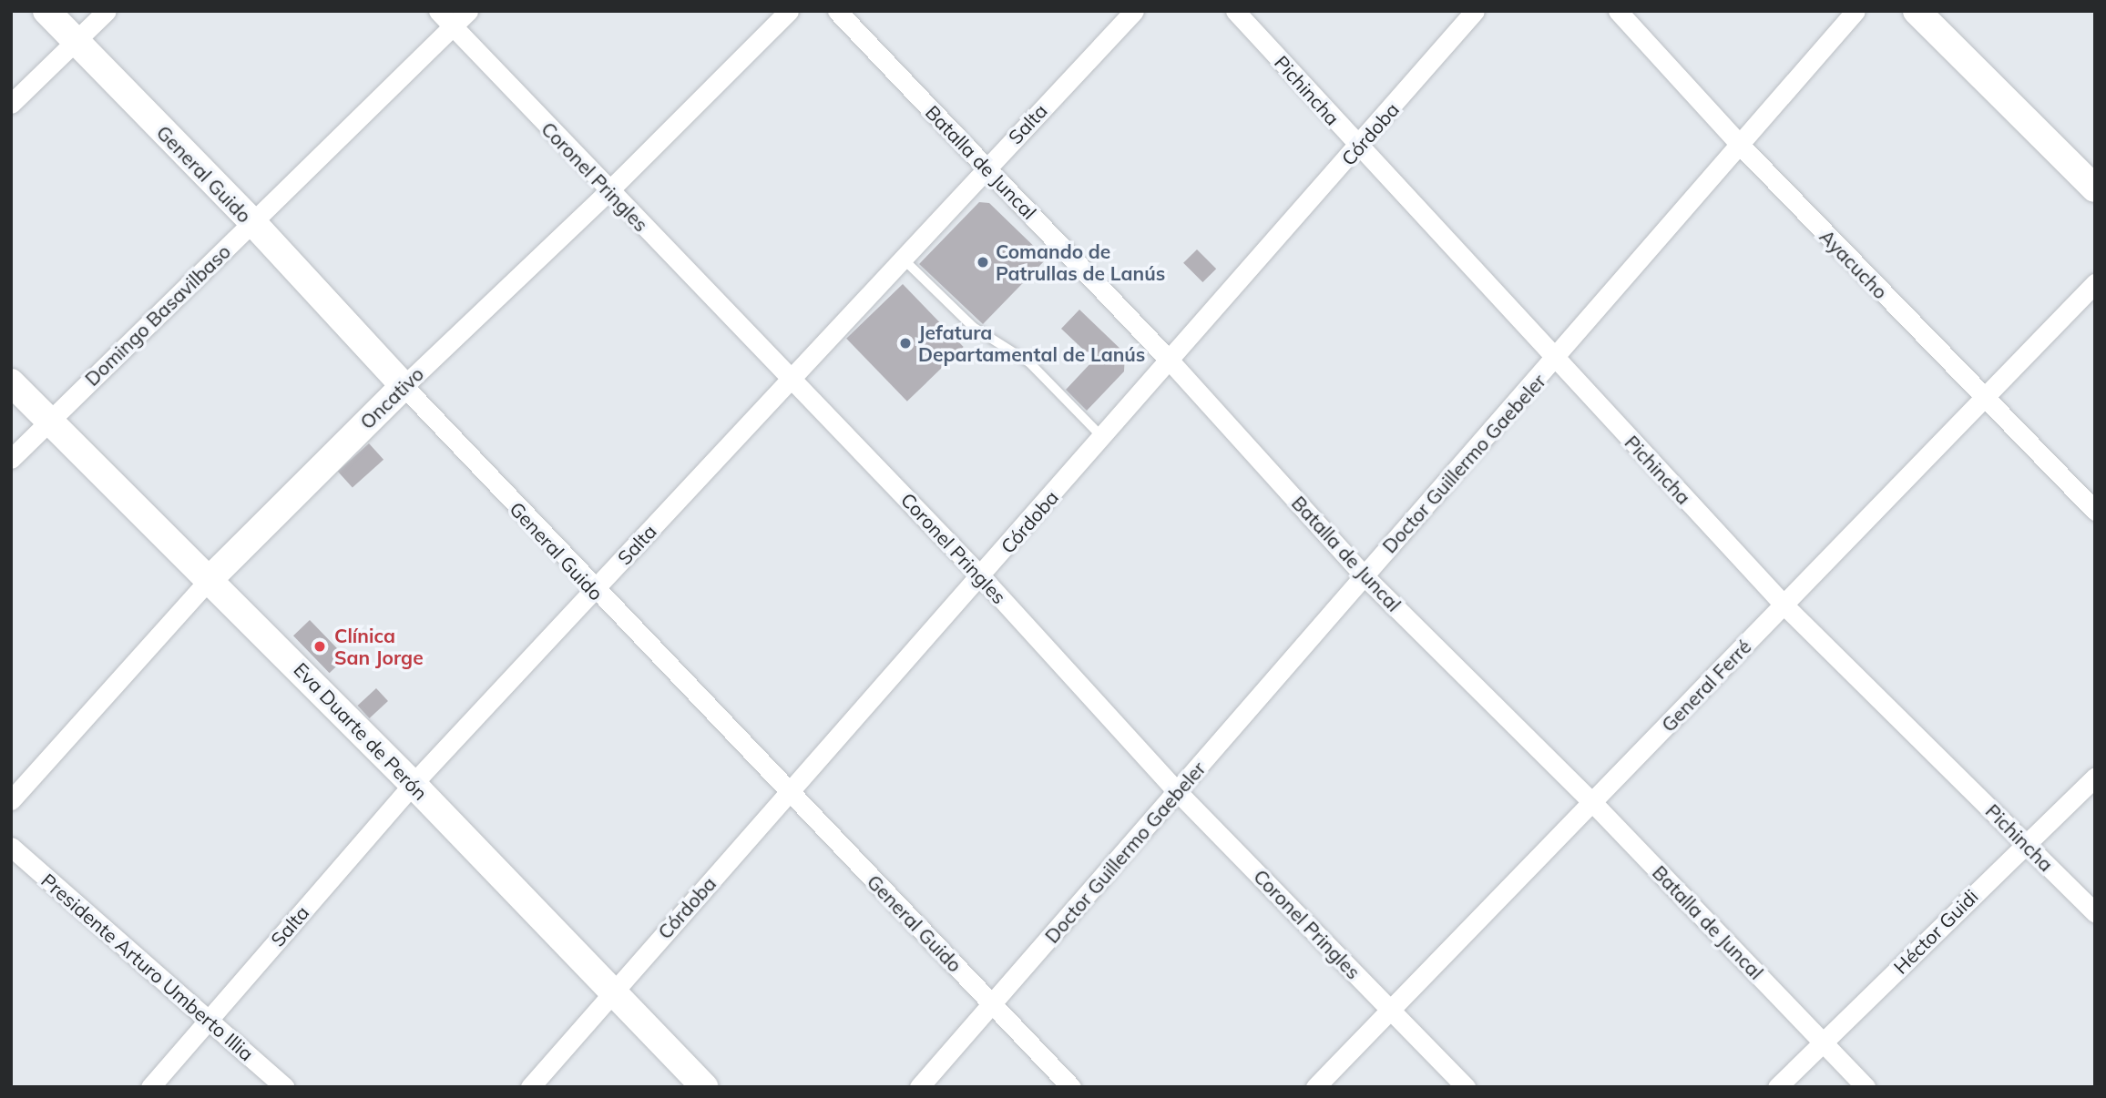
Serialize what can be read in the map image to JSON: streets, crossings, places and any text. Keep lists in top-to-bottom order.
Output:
{
  "streets": {
    "main road": ["General Guido", "Oncativo", "Eva Duarte de Perón"],
    "street": [
      "Pichincha",
      "Salta",
      "Córdoba",
      "Batalla de Juncal",
      "Coronel Pringles",
      "Ayacucho",
      "Domingo Basavilbaso",
      "Doctor Guillermo Gaebeler",
      "General Ferré",
      "Héctor Guidi",
      "Presidente Arturo Umberto Illia"
    ]
  },
  "crossings": [
    ["Pichincha", "Córdoba"],
    ["Pichincha", "Doctor Guillermo Gaebeler"],
    ["Pichincha", "General Ferré"],
    ["Pichincha", "Héctor Guidi"],
    ["Salta", "Batalla de Juncal"],
    ["Salta", "General Guido"],
    ["Salta", "Coronel Pringles"],
    ["Salta", "Eva Duarte de Perón"],
    ["Salta", "Presidente Arturo Umberto Illia"],
    ["Córdoba", "Batalla de Juncal"],
    ["Córdoba", "General Guido"],
    ["Córdoba", "Coronel Pringles"],
    ["Córdoba", "Eva Duarte de Perón"],
    ["Batalla de Juncal", "Doctor Guillermo Gaebeler"],
    ["Batalla de Juncal", "General Ferré"],
    ["Batalla de Juncal", "Héctor Guidi"],
    ["General Guido", "Domingo Basavilbaso"],
    ["General Guido", "Oncativo"],
    ["General Guido", "Doctor Guillermo Gaebeler"],
    ["Coronel Pringles", "Domingo Basavilbaso"],
    ["Coronel Pringles", "Oncativo"],
    ["Coronel Pringles", "Doctor Guillermo Gaebeler"],
    ["Coronel Pringles", "General Ferré"],
    ["Ayacucho", "Doctor Guillermo Gaebeler"],
    ["Ayacucho", "General Ferré"],
    ["Domingo Basavilbaso", "Eva Duarte de Perón"],
    ["Oncativo", "Eva Duarte de Perón"]
  ],
  "places": ["Comando de Patrullas de Lanús", "Jefatura Departamental de Lanús", "Clínica San Jorge"]
}
